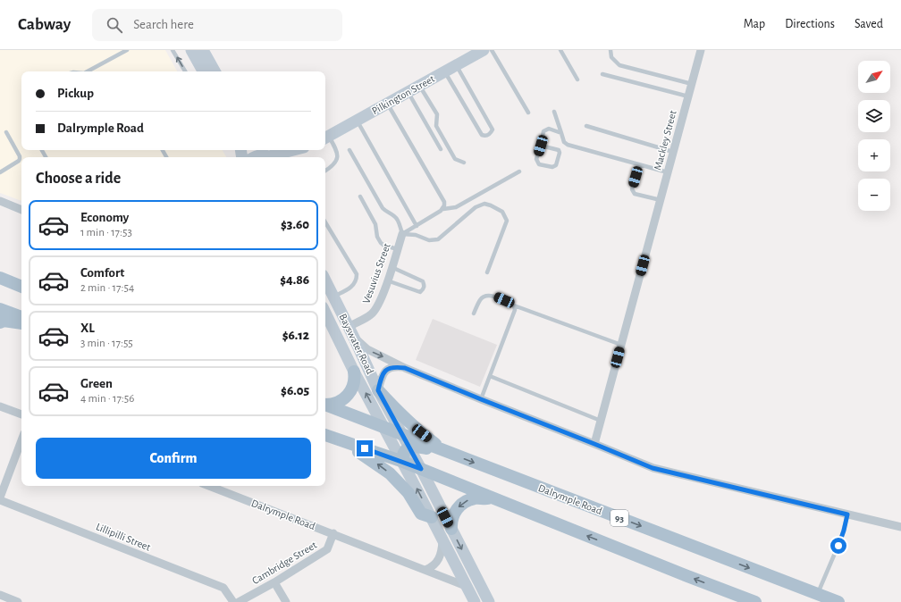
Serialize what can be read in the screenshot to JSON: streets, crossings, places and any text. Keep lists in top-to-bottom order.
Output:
{
  "streets": {
    "main road": [
      "Pilkington Street",
      "Bayswater Road",
      "Dalrymple Road",
      "93"
    ],
    "street": [
      "Mackley Street",
      "Vesuvius Street",
      "Lillipilli Street",
      "Cambridge Street"
    ]
  },
  "crossings": [
    ["Vesuvius Street", "Bayswater Road"],
    ["Bayswater Road", "Dalrymple Road"],
    ["Dalrymple Road", "Cambridge Street"]
  ],
  "north": "top right",
  "page": {
    "header": "Cabway",
    "search": "Search here",
    "nav": ["Map", "Directions", "Saved"],
    "map_buttons": ["+", "−"],
    "banner": ["Pickup", "Dalrymple Road"],
    "heading": "Choose a ride",
    "list": [
      {
        "name": "Economy",
        "note": "1 min · 17:53",
        "value": "$3.60"
      },
      {
        "name": "Comfort",
        "note": "2 min · 17:54",
        "value": "$4.86"
      },
      {
        "name": "XL",
        "note": "3 min · 17:55",
        "value": "$6.12"
      },
      {
        "name": "Green",
        "note": "4 min · 17:56",
        "value": "$6.05"
      }
    ],
    "buttons": "Confirm"
  }
}
